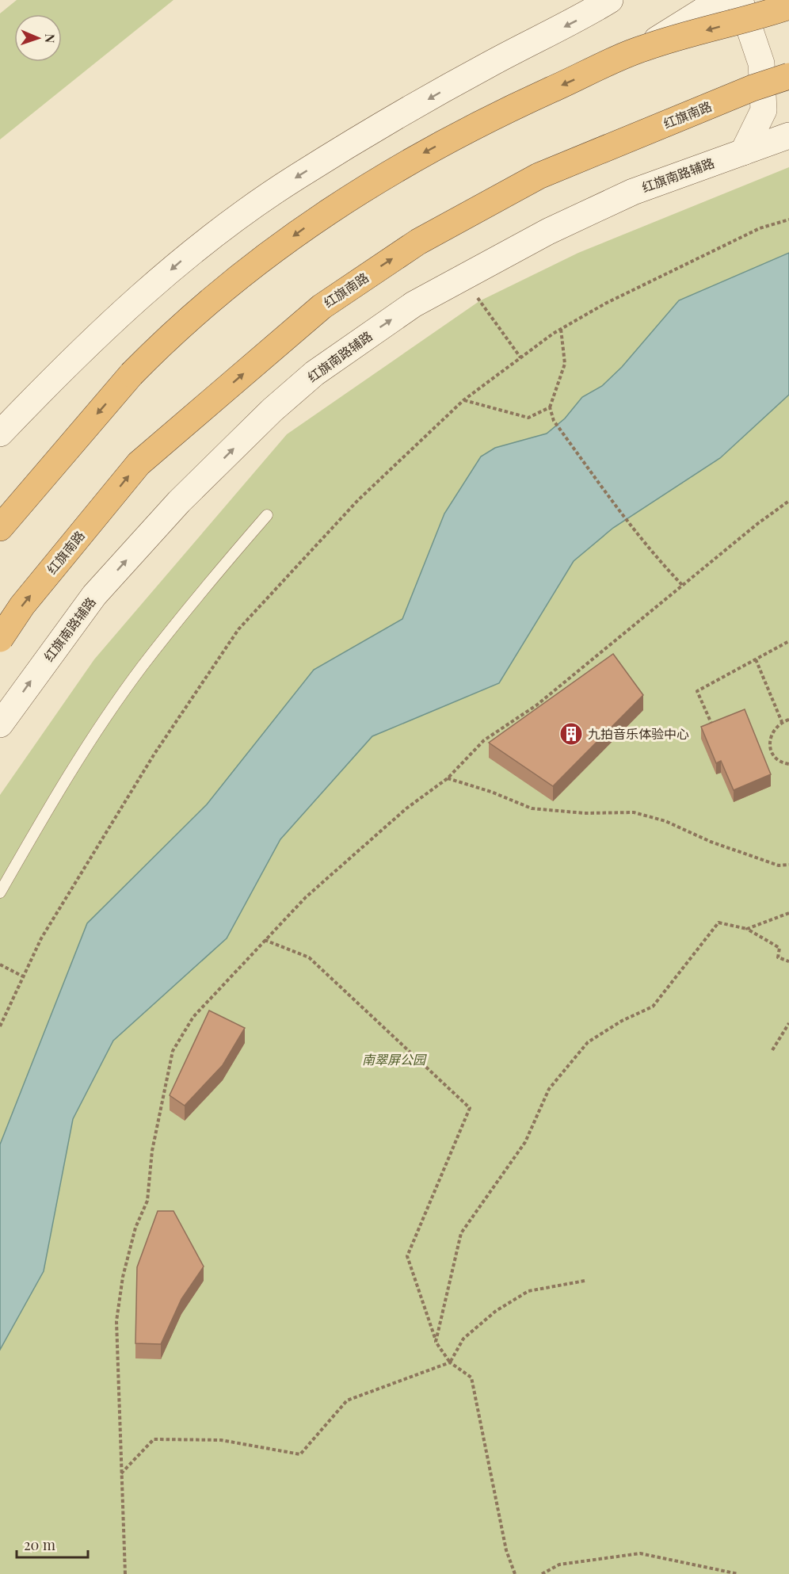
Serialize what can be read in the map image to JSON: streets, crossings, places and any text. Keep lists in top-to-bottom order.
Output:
{
  "streets": {
    "highway": ["红旗南路"],
    "main road": ["红旗南路辅路"]
  },
  "parks": ["南翠屏公园"],
  "places": {
    "building": ["九拍音乐体验中心"]
  },
  "scale_bar": "20 m",
  "north": "right"
}
